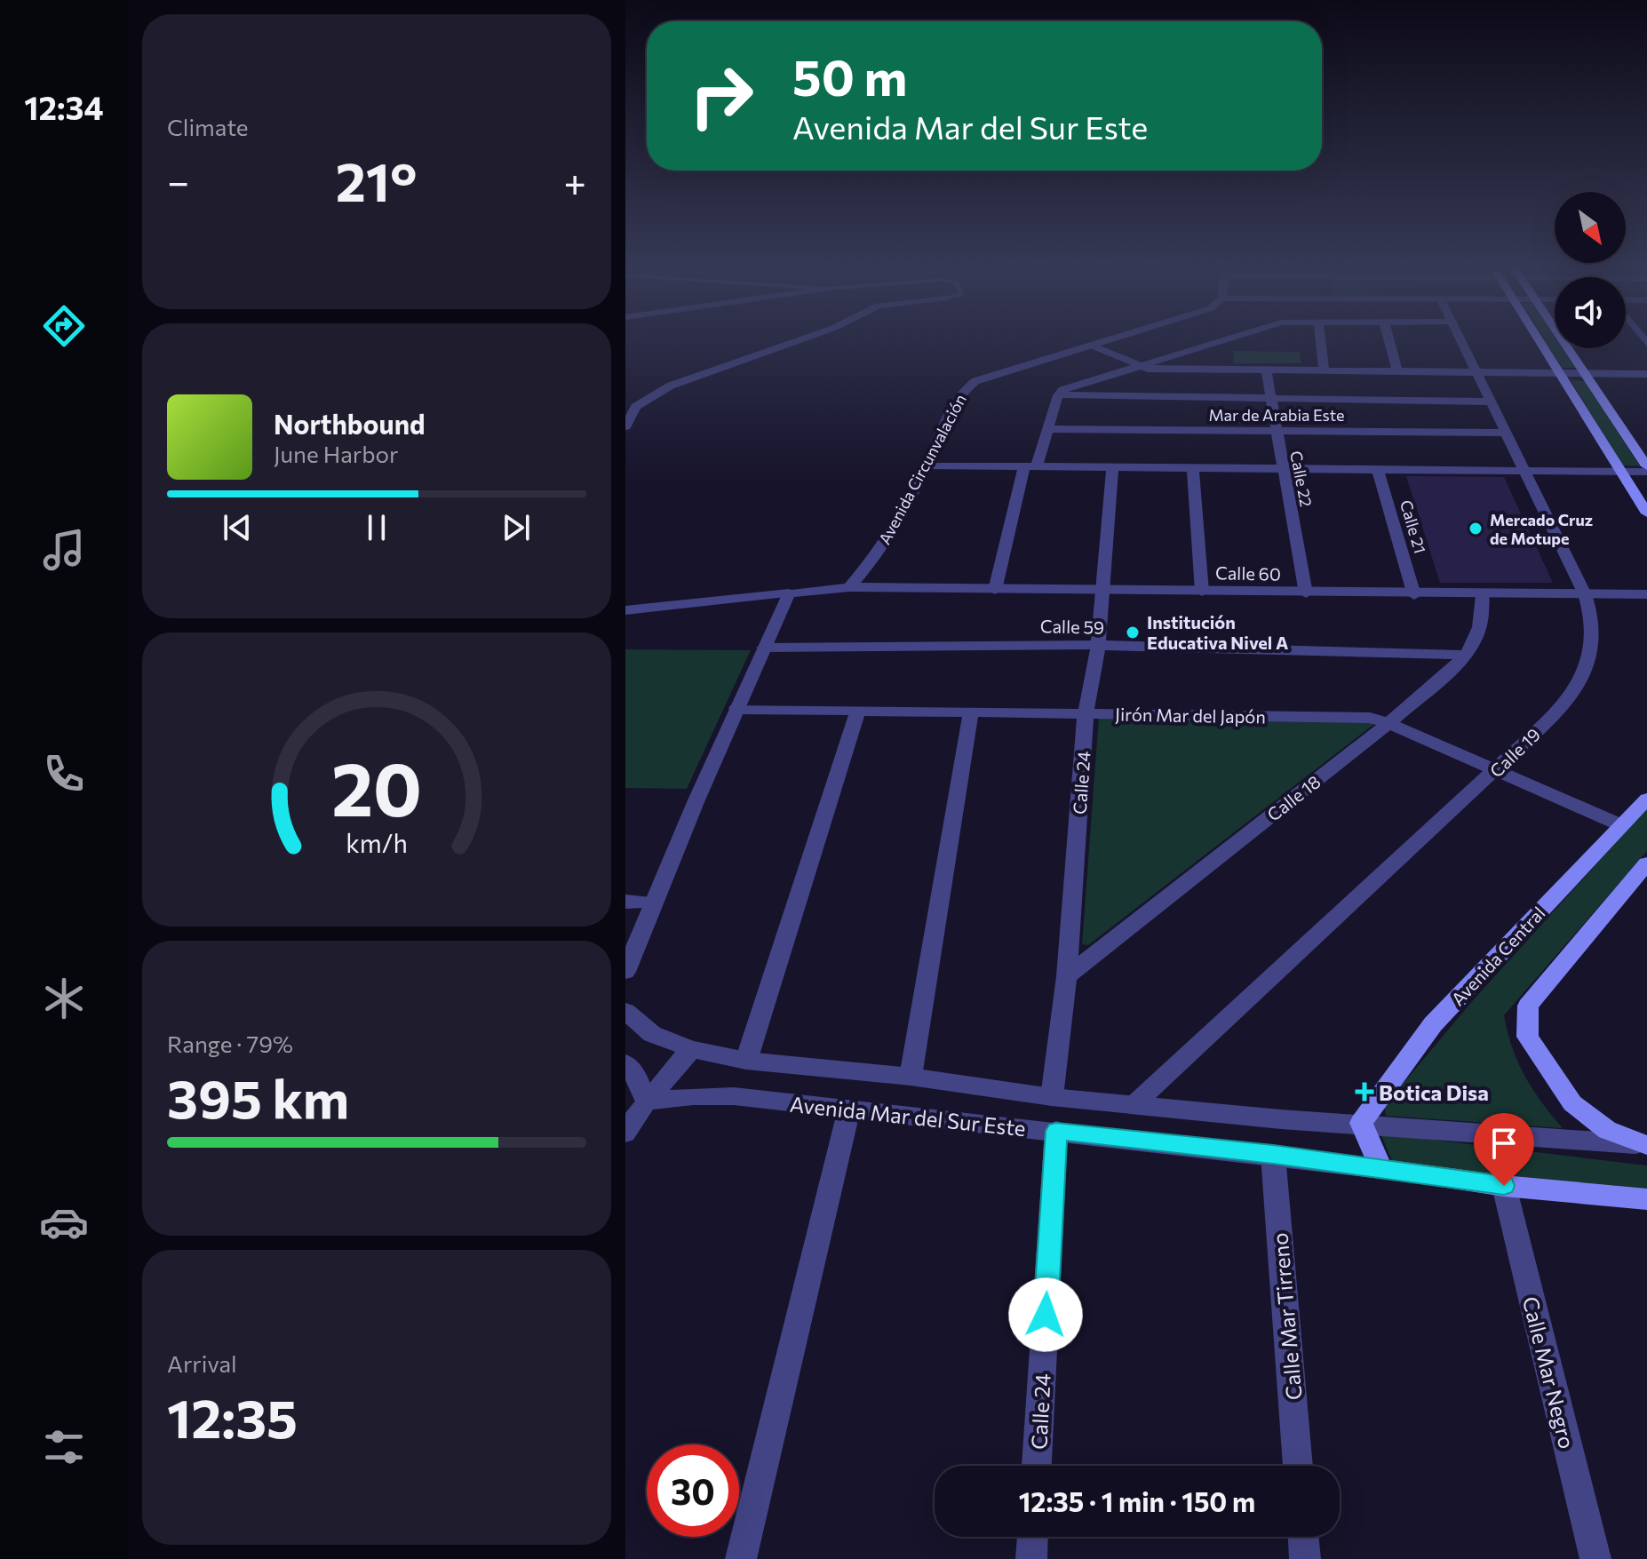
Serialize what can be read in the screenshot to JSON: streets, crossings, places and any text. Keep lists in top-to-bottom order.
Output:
{
  "streets": {
    "main road": ["Avenida Central", "Avenida Mar del Sur Este"],
    "street": [
      "Mar de Arabia Este",
      "Avenida Circunvalación",
      "Calle 22",
      "Calle 21",
      "Calle 60",
      "Calle 59",
      "Jirón Mar del Japón",
      "Calle 19",
      "Calle 24",
      "Calle 18",
      "Calle Mar Tirreno",
      "Calle Mar Negro"
    ]
  },
  "crossings": [
    ["Mar de Arabia Este", "Calle 22"],
    ["Mar de Arabia Este", "Calle 19"],
    ["Avenida Circunvalación", "Calle 60"],
    ["Calle 22", "Calle 60"],
    ["Calle 21", "Calle 60"],
    ["Calle 60", "Calle 19"],
    ["Calle 60", "Calle 24"],
    ["Calle 60", "Calle 18"],
    ["Calle 59", "Calle 24"],
    ["Calle 59", "Calle 18"],
    ["Jirón Mar del Japón", "Calle 19"],
    ["Jirón Mar del Japón", "Calle 24"],
    ["Jirón Mar del Japón", "Calle 18"],
    ["Jirón Mar del Japón", "Avenida Central"],
    ["Calle 19", "Avenida Mar del Sur Este"],
    ["Calle 24", "Calle 18"],
    ["Calle 24", "Avenida Mar del Sur Este"],
    ["Avenida Central", "Avenida Mar del Sur Este"],
    ["Avenida Mar del Sur Este", "Calle Mar Tirreno"],
    ["Avenida Mar del Sur Este", "Calle Mar Negro"]
  ],
  "places": {
    "other": ["Mercado Cruz de Motupe", "Institución Educativa Nivel A"],
    "health": ["Botica Disa"]
  },
  "north": "bottom right",
  "page": {
    "tabs": "12:34",
    "tile": [
      "Climate",
      ["Range · 79%", "395 km"],
      ["Arrival", "12:35"]
    ],
    "turn": ["50 m", "Avenida Mar del Sur Este"],
    "heat": ["−", "21°", "+"],
    "song": ["Northbound", "June Harbor"],
    "limit": "30",
    "trip": "12:35 · 1 min · 150 m",
    "gauge": ["20", "km/h"]
  }
}
